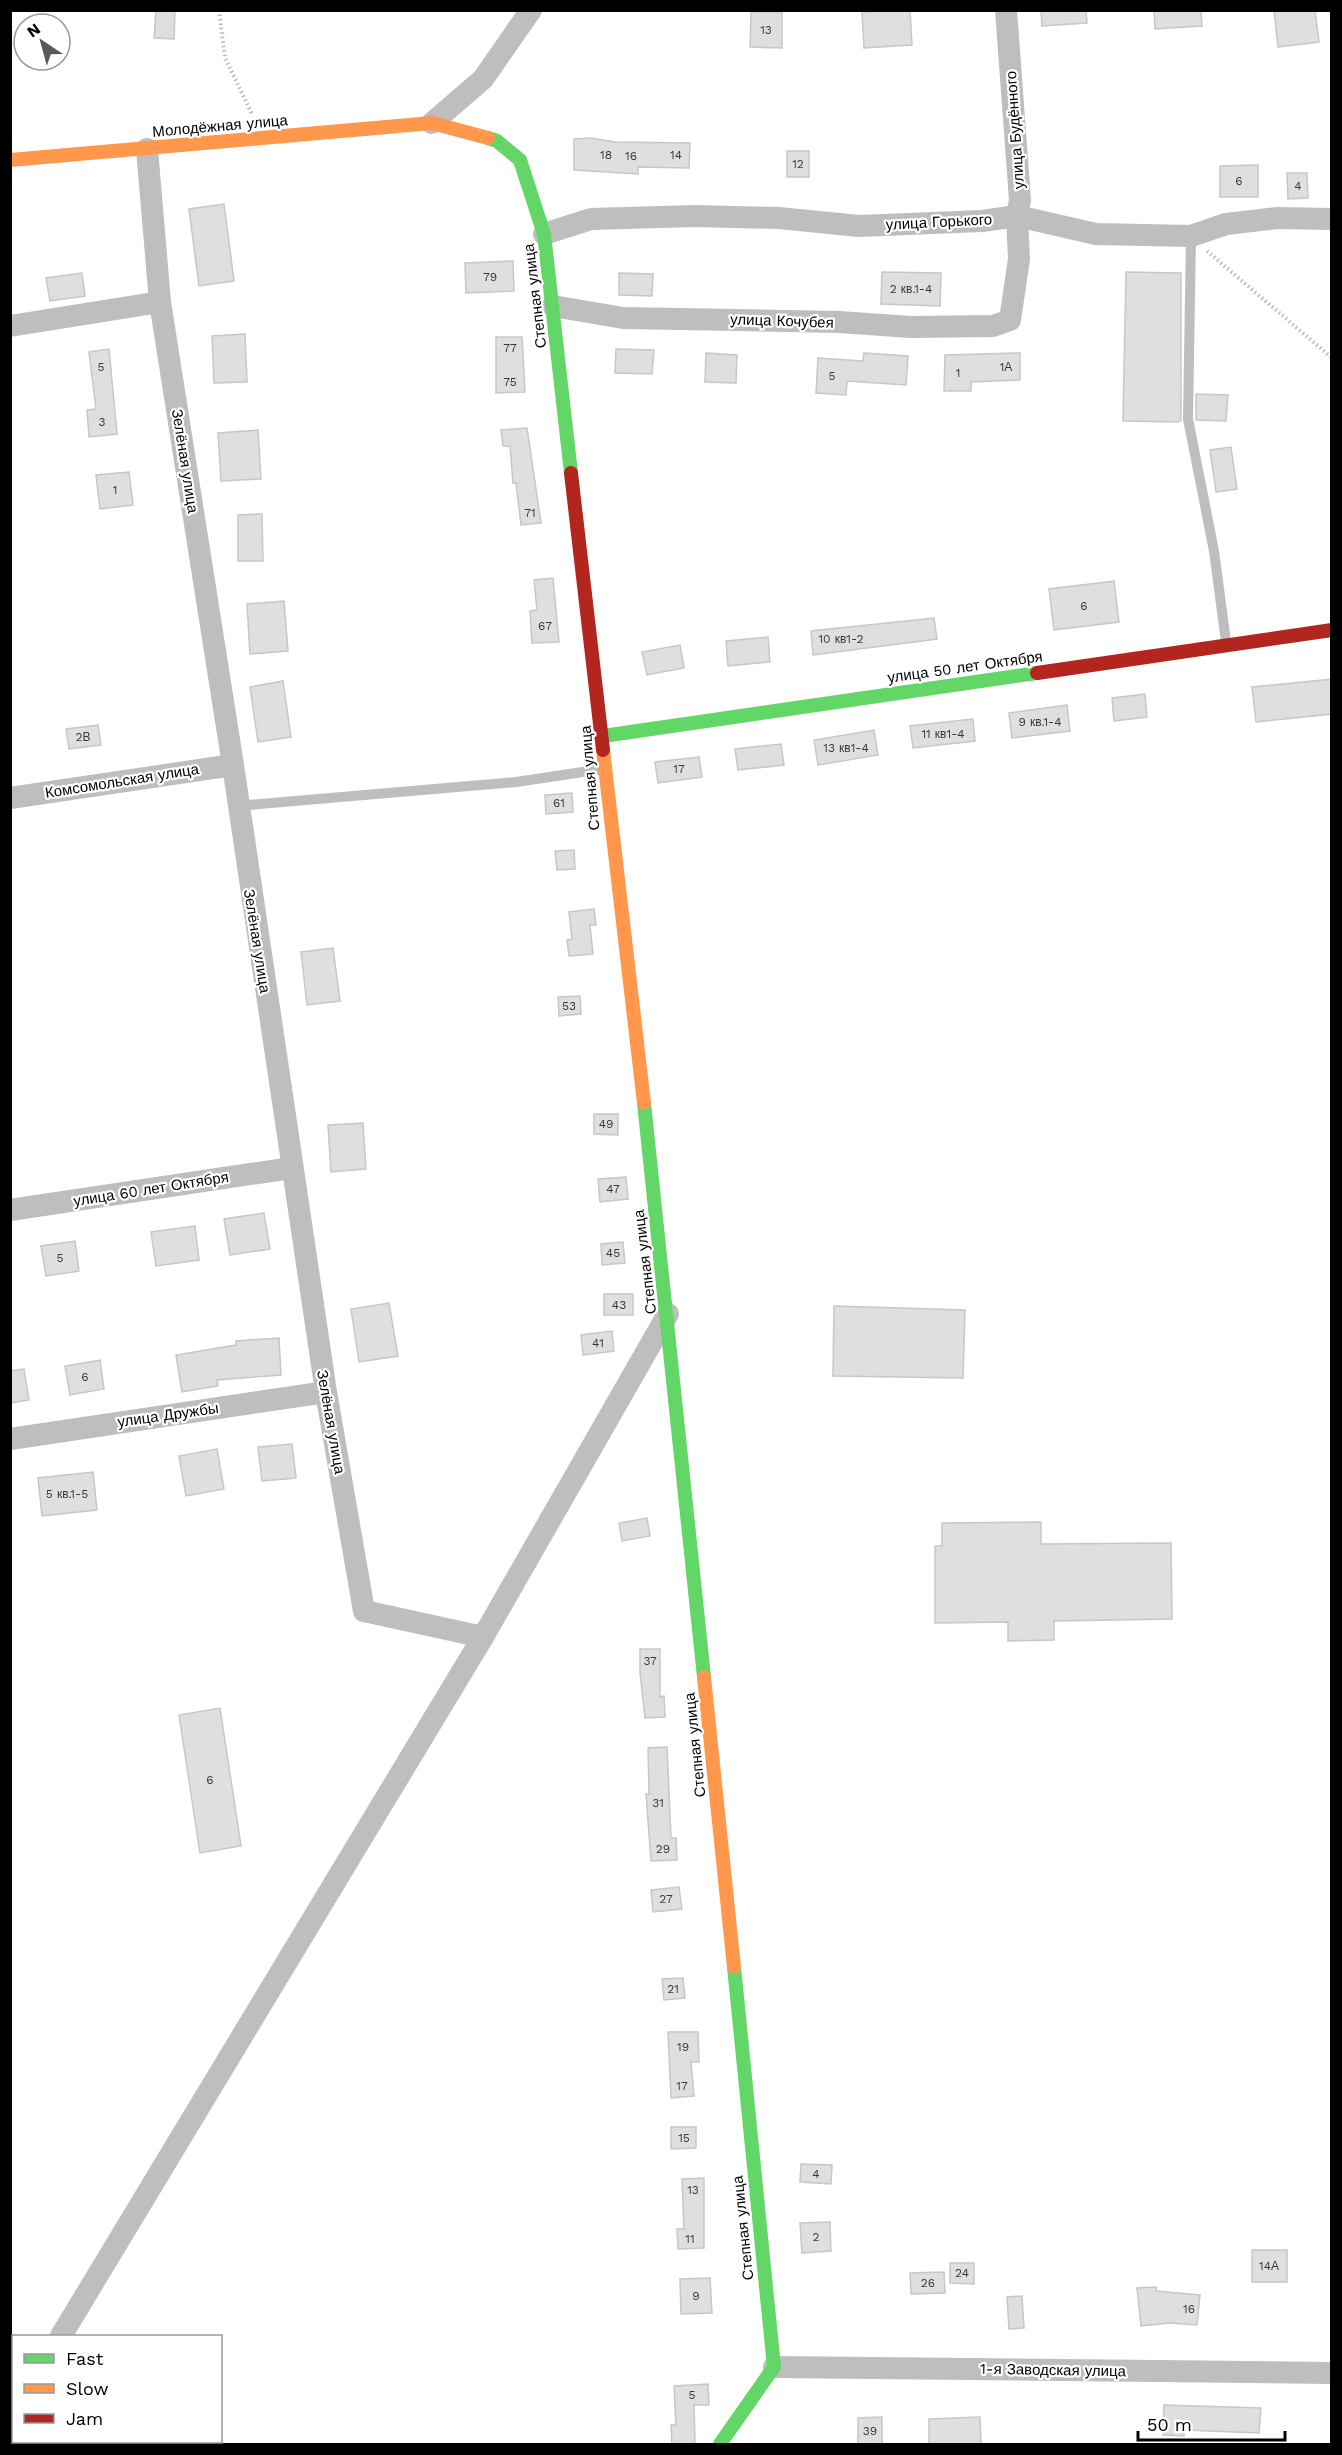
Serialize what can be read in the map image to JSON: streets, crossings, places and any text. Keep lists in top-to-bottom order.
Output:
{
  "streets": {
    "street": [
      "Молодёжная улица",
      "улица Будённого",
      "улица Горького",
      "Степная улица",
      "улица Кочубея",
      "Зелёная улица",
      "улица 50 лет Октября",
      "Комсомольская улица",
      "улица 60 лет Октября",
      "улица Дружбы",
      "1-я Заводская улица"
    ]
  },
  "crossings": [
    ["Молодёжная улица", "Степная улица"],
    ["Молодёжная улица", "Зелёная улица"],
    ["улица Будённого", "улица Горького"],
    ["улица Будённого", "улица Кочубея"],
    ["улица Горького", "Степная улица"],
    ["Степная улица", "улица Кочубея"],
    ["Степная улица", "улица 50 лет Октября"],
    ["Степная улица", "1-я Заводская улица"],
    ["Зелёная улица", "Комсомольская улица"],
    ["Зелёная улица", "улица 60 лет Октября"],
    ["Зелёная улица", "улица Дружбы"]
  ],
  "house_numbers": [
    "13",
    "18",
    "14",
    "16",
    "12",
    "6",
    "4",
    "79",
    "2 кв.1-4",
    "77",
    "5",
    "1А",
    "1",
    "5",
    "75",
    "3",
    "1",
    "71",
    "6",
    "67",
    "10 кв1-2",
    "9 кв.1-4",
    "11 кв1-4",
    "2В",
    "13 кв1-4",
    "17",
    "61",
    "53",
    "49",
    "47",
    "45",
    "5",
    "43",
    "41",
    "6",
    "5 кв.1-5",
    "37",
    "6",
    "31",
    "29",
    "27",
    "21",
    "19",
    "17",
    "15",
    "4",
    "13",
    "2",
    "11",
    "14А",
    "24",
    "26",
    "9",
    "16",
    "5",
    "39"
  ],
  "legend": ["Fast", "Slow", "Jam"],
  "scale_bar": "50 m",
  "north": "top left"
}
